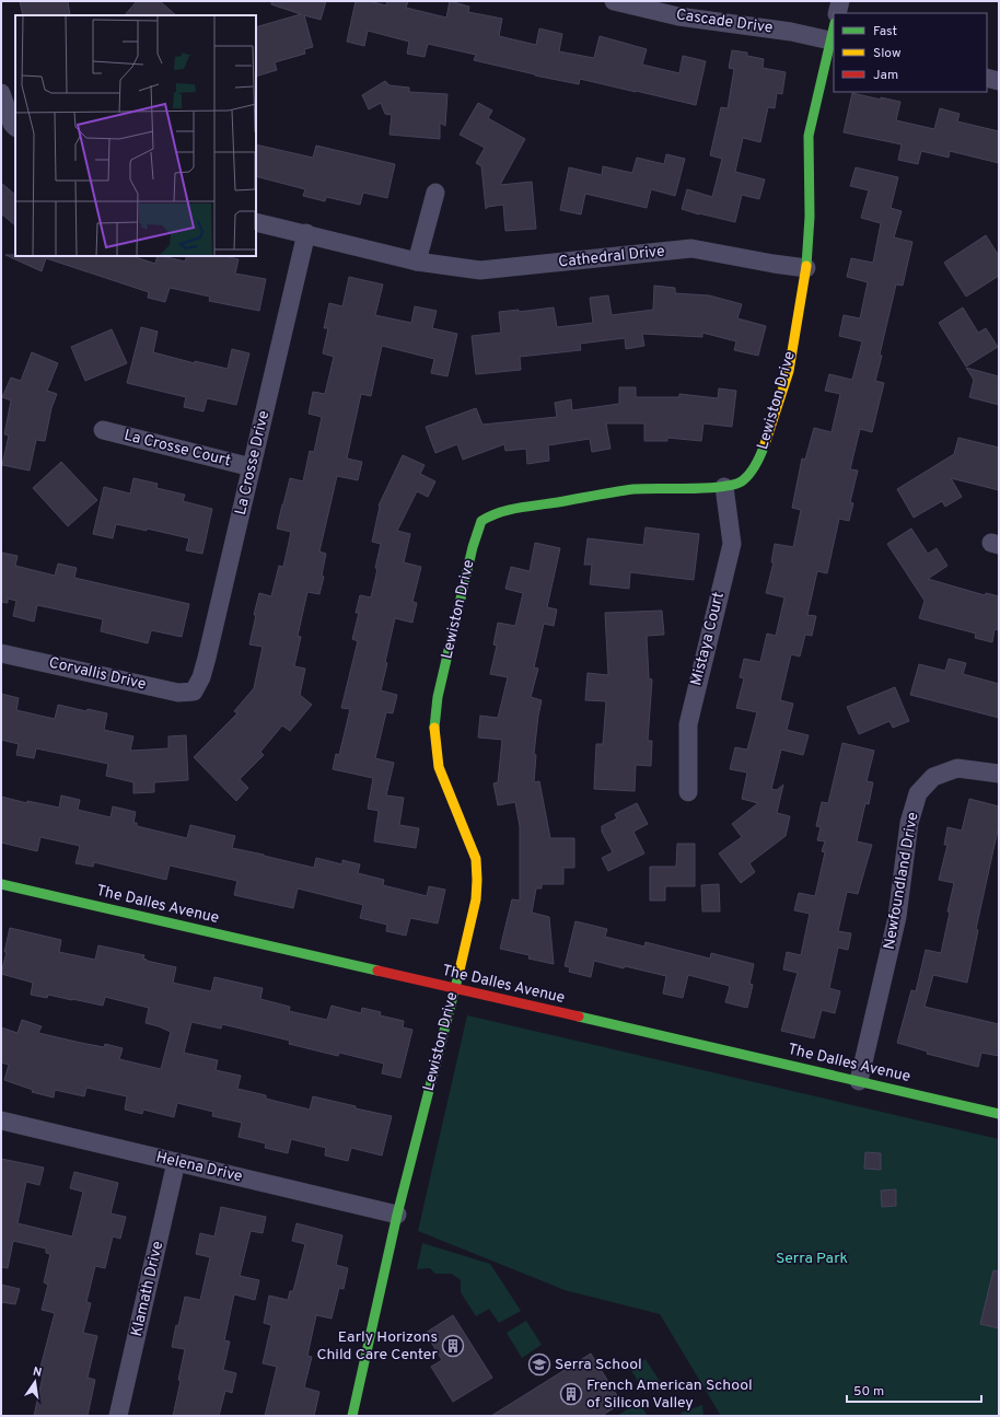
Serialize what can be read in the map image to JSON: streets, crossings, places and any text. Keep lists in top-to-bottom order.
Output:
{
  "streets": {
    "street": [
      "Cascade Drive",
      "Cathedral Drive",
      "Lewiston Drive",
      "La Crosse Court",
      "La Crosse Drive",
      "Mistaya Court",
      "Corvallis Drive",
      "Newfoundland Drive",
      "The Dalles Avenue",
      "Helena Drive",
      "Klamath Drive"
    ]
  },
  "crossings": [
    ["Cascade Drive", "Lewiston Drive"],
    ["Cathedral Drive", "Lewiston Drive"],
    ["Cathedral Drive", "La Crosse Drive"],
    ["Lewiston Drive", "Mistaya Court"],
    ["Lewiston Drive", "The Dalles Avenue"],
    ["Lewiston Drive", "Helena Drive"],
    ["La Crosse Court", "La Crosse Drive"],
    ["La Crosse Drive", "Corvallis Drive"],
    ["Newfoundland Drive", "The Dalles Avenue"],
    ["Helena Drive", "Klamath Drive"]
  ],
  "parks": ["Serra Park"],
  "places": {
    "building": ["Early Horizons Child Care Center", "French American School of Silicon Valley"],
    "school or university": ["Serra School"]
  },
  "legend": ["Fast", "Slow", "Jam"],
  "scale_bar": "50 m",
  "north": "top"
}
